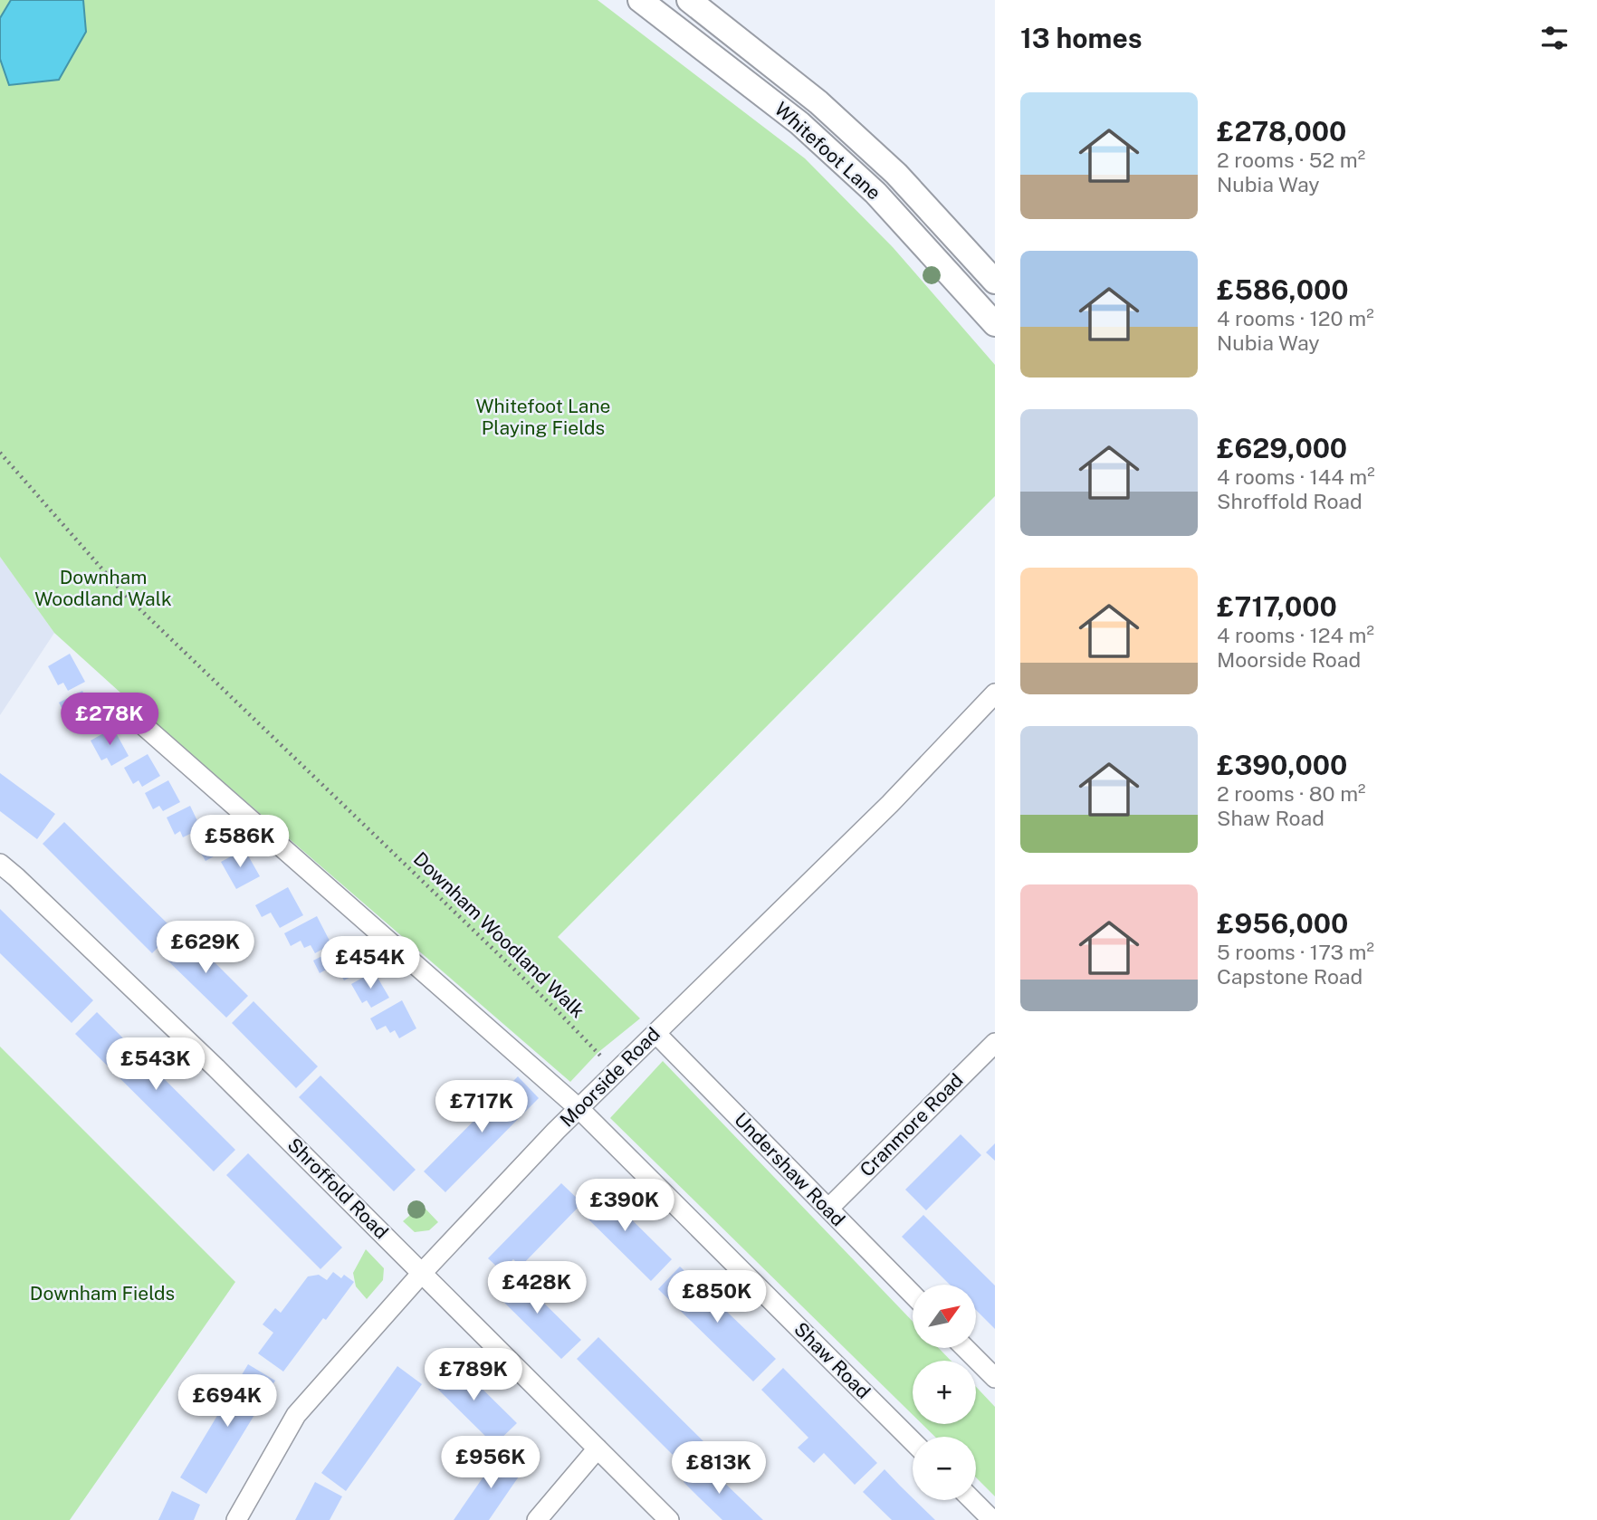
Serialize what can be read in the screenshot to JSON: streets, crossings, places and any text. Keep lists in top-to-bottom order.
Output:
{
  "streets": {
    "street": [
      "Whitefoot Lane",
      "Moorside Road",
      "Cranmore Road",
      "Undershaw Road",
      "Shroffold Road",
      "Shaw Road"
    ],
    "path": ["Downham Woodland Walk"]
  },
  "crossings": [
    ["Moorside Road", "Undershaw Road"],
    ["Moorside Road", "Shroffold Road"],
    ["Moorside Road", "Shaw Road"],
    ["Cranmore Road", "Undershaw Road"]
  ],
  "parks": ["Whitefoot Lane Playing Fields", "Downham Woodland Walk", "Downham Fields"],
  "north": "top right",
  "page": {
    "heading": "13 homes",
    "list": [
      {
        "name": "£278,000",
        "note": "2 rooms · 52 m² · Nubia Way"
      },
      {
        "name": "£586,000",
        "note": "4 rooms · 120 m² · Nubia Way"
      },
      {
        "name": "£629,000",
        "note": "4 rooms · 144 m² · Shroffold Road"
      },
      {
        "name": "£717,000",
        "note": "4 rooms · 124 m² · Moorside Road"
      },
      {
        "name": "£390,000",
        "note": "2 rooms · 80 m² · Shaw Road"
      },
      {
        "name": "£956,000",
        "note": "5 rooms · 173 m² · Capstone Road"
      }
    ],
    "price": [
      "£278K",
      "£586K",
      "£629K",
      "£454K",
      "£543K",
      "£717K",
      "£390K",
      "£428K",
      "£850K",
      "£789K",
      "£694K",
      "£956K",
      "£813K"
    ],
    "map_buttons": ["+", "−"]
  }
}
